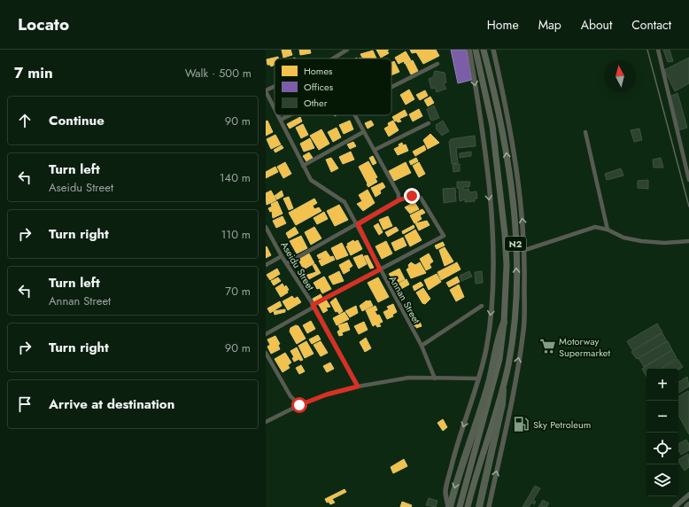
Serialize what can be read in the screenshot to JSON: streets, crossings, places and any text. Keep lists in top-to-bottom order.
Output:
{
  "streets": {
    "highway": ["N2"],
    "street": ["Aseidu Street", "Annan Street"]
  },
  "places": {
    "supermarket": ["Motorway Supermarket"],
    "fuel station": ["Sky Petroleum"]
  },
  "legend": ["Homes", "Offices", "Other"],
  "north": "top",
  "page": {
    "header": "Locato",
    "nav": [
      "Home",
      "Map",
      "About",
      "Contact"
    ],
    "heading": ["7 min", "Walk · 500 m"],
    "list": [
      ["Continue", "90 m"],
      ["Turn left", "Aseidu Street", "140 m"],
      ["Turn right", "110 m"],
      ["Turn left", "Annan Street", "70 m"],
      ["Turn right", "90 m"],
      "Arrive at destination"
    ],
    "map_buttons": ["+", "−"]
  }
}
